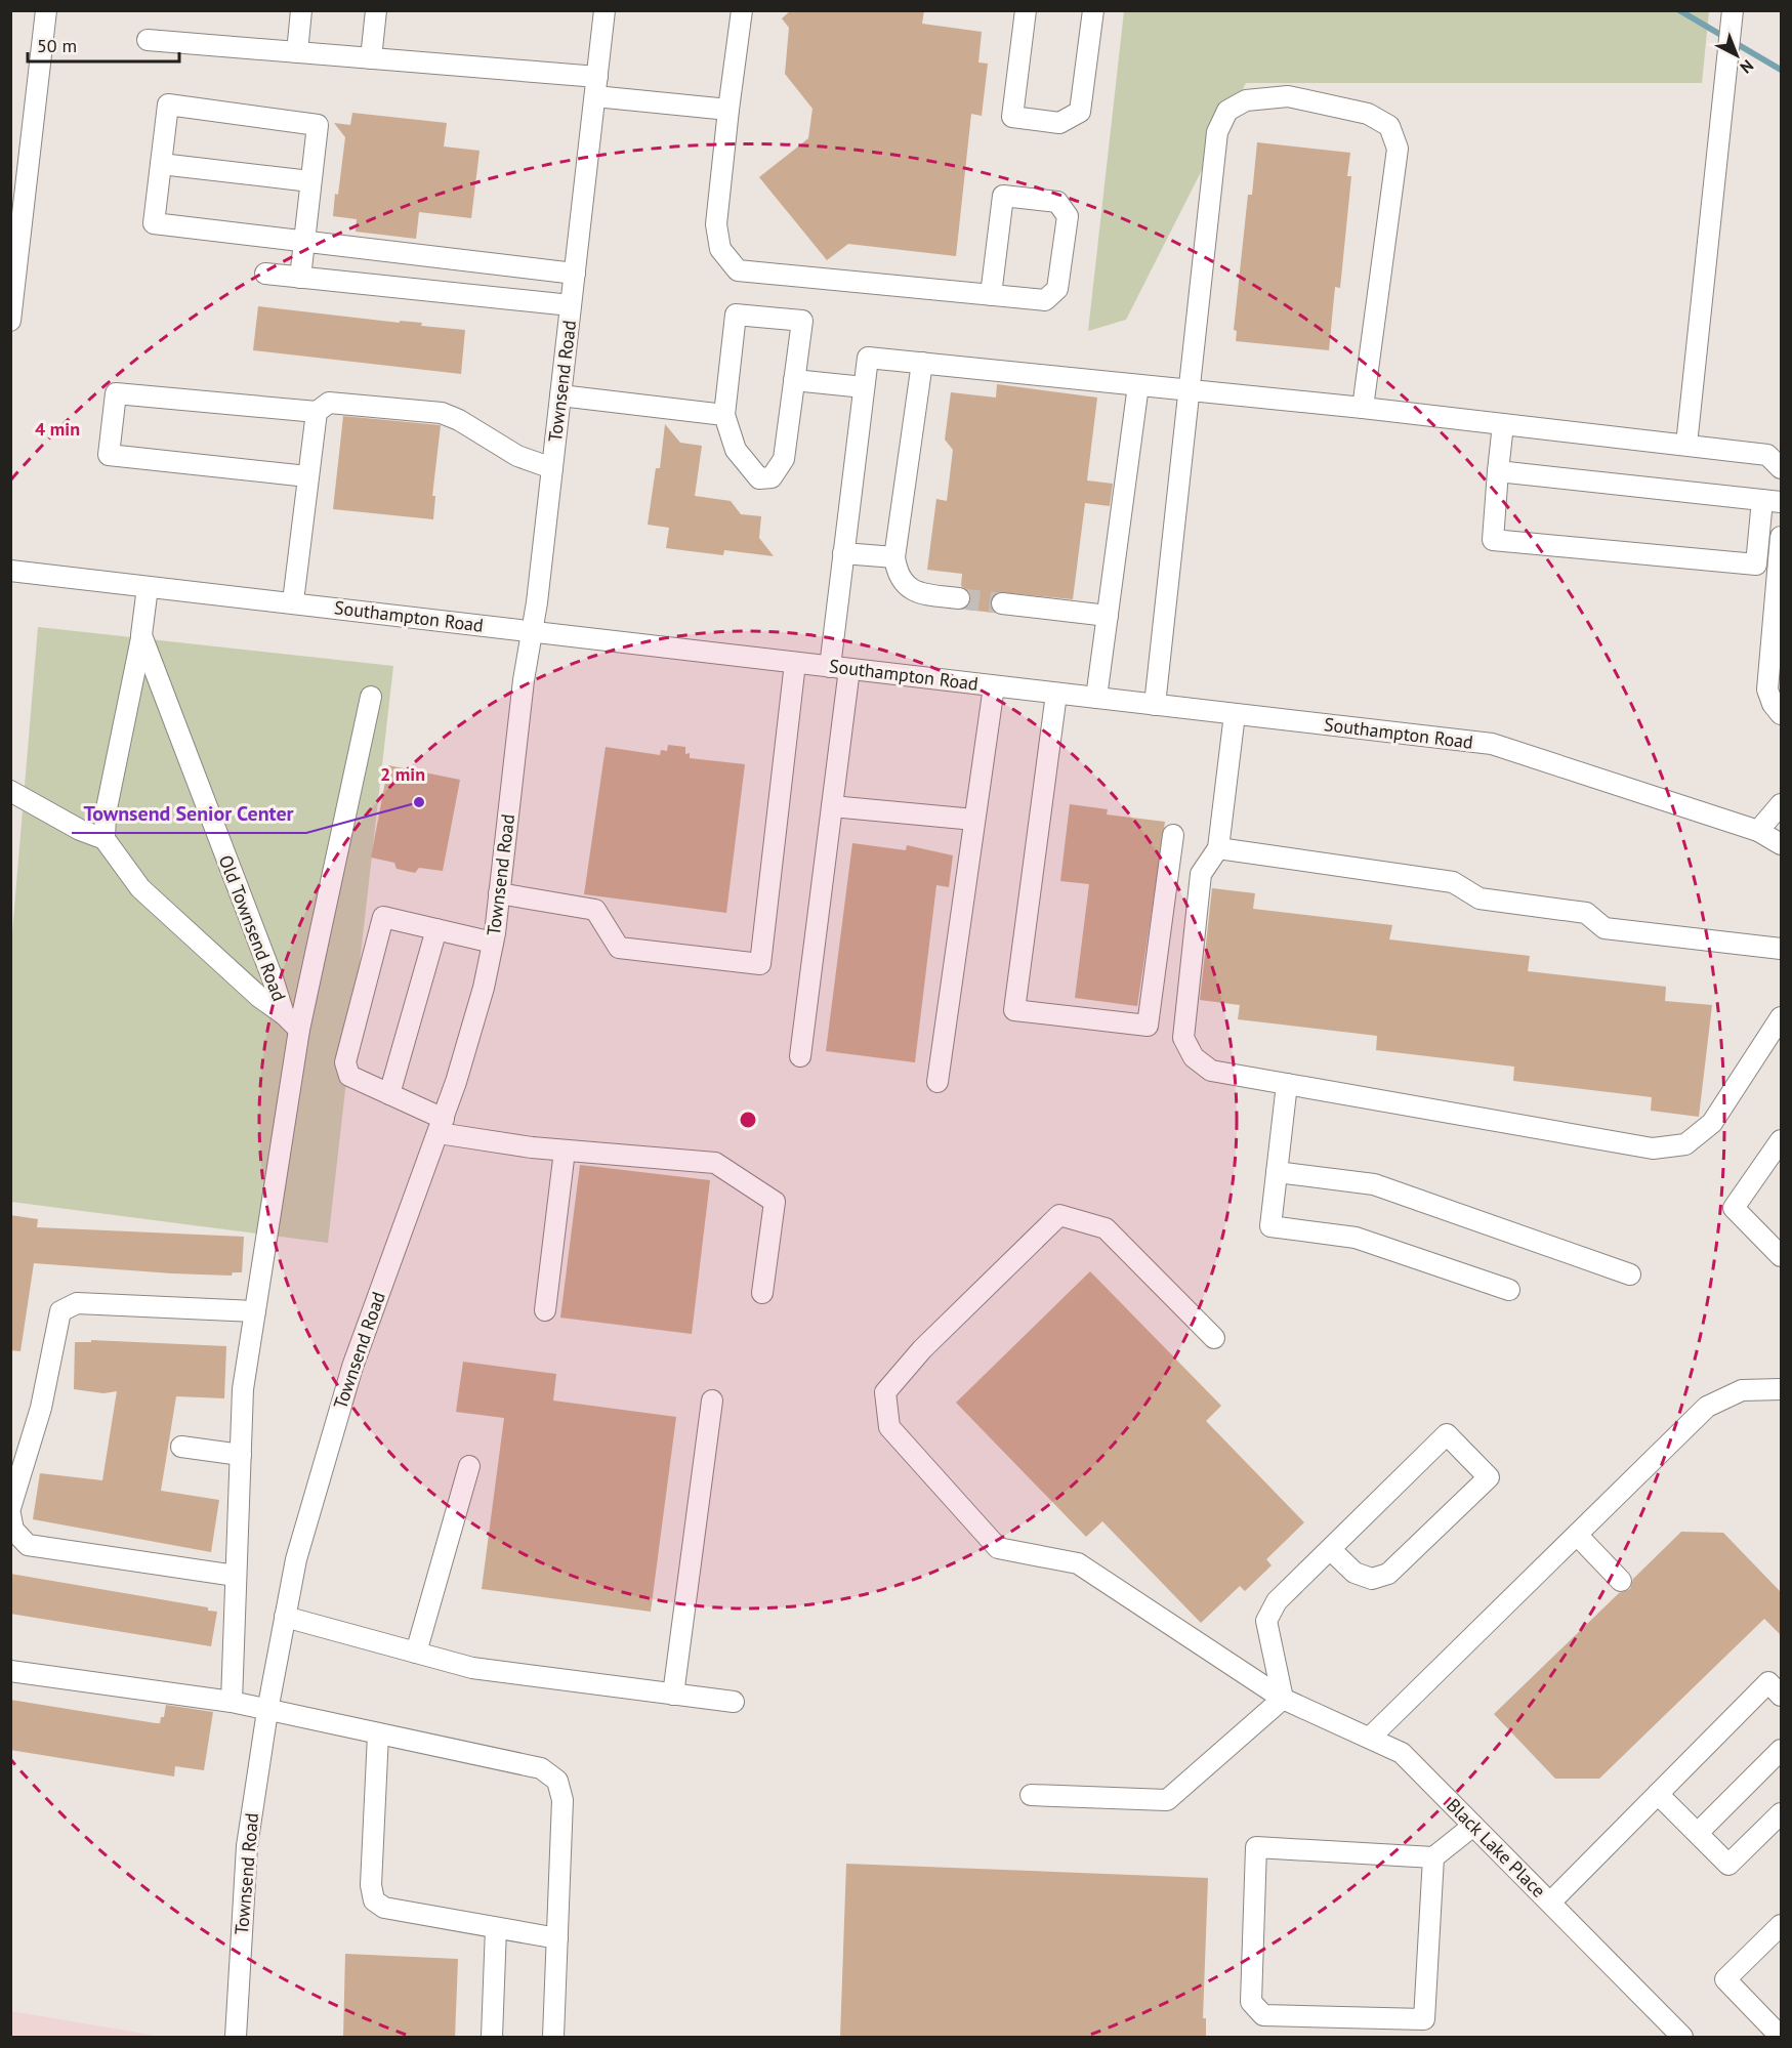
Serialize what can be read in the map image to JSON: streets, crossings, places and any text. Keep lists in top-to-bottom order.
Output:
{
  "streets": {
    "street": [
      "Townsend Road",
      "Southampton Road",
      "Old Townsend Road",
      "Black Lake Place"
    ]
  },
  "crossings": [
    ["Townsend Road", "Southampton Road"],
    ["Southampton Road", "Old Townsend Road"]
  ],
  "places": ["Townsend Senior Center"],
  "scale_bar": "50 m",
  "north": "bottom right",
  "rings": ["4 min", "2 min"]
}
